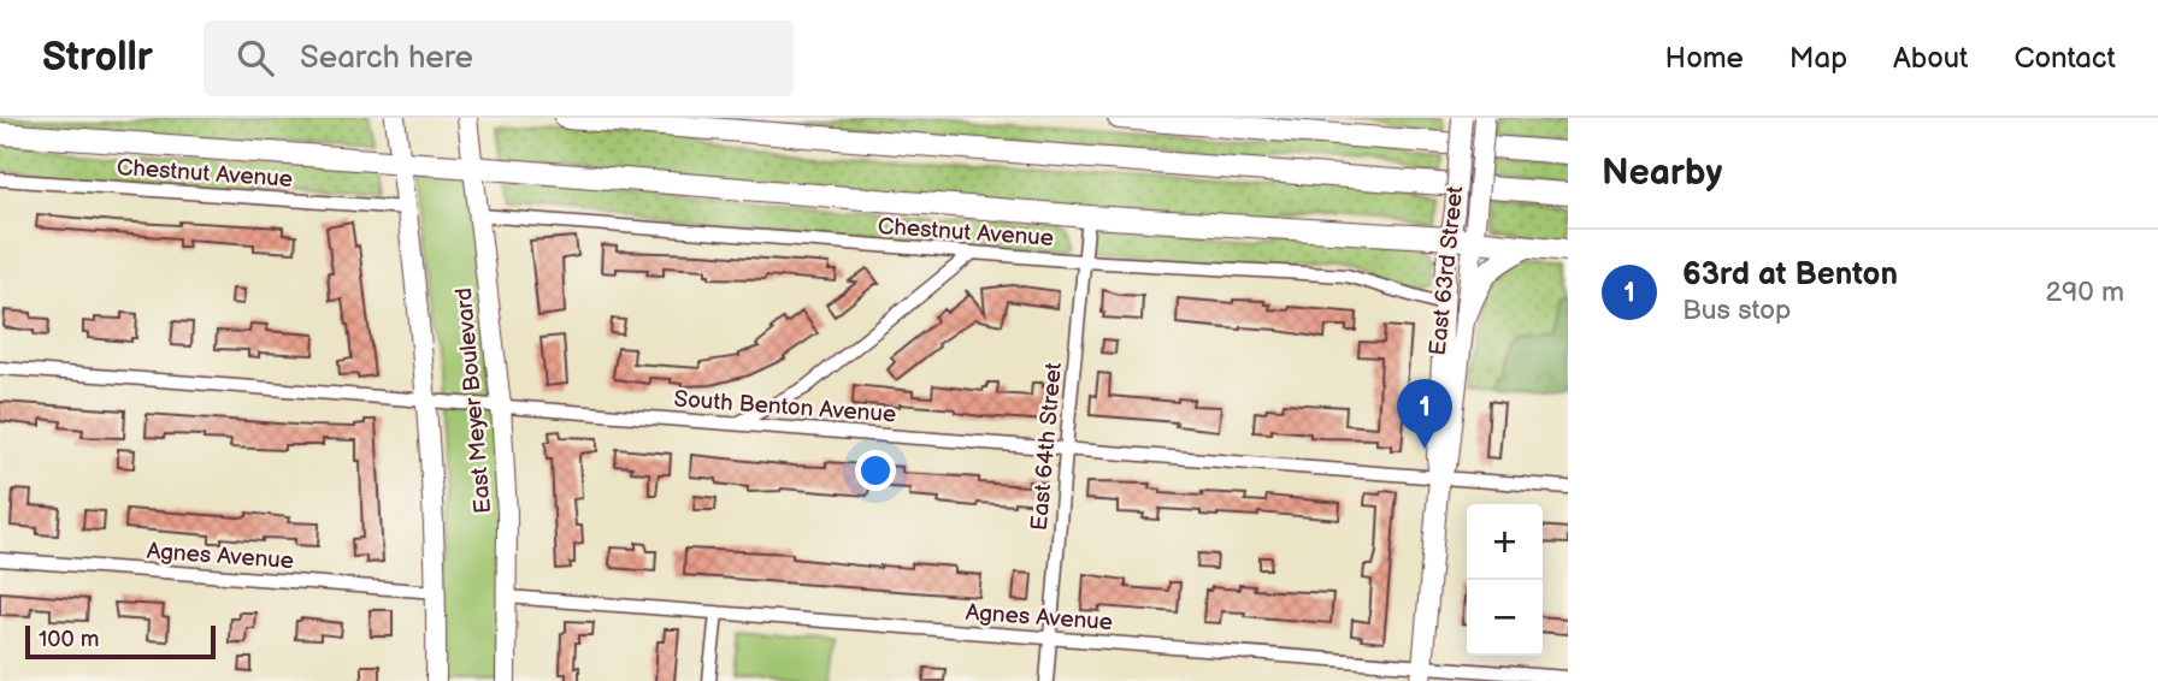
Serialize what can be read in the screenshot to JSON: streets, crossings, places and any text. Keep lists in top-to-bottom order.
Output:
{
  "streets": {
    "main road": ["East 63rd Street", "East Meyer Boulevard"],
    "street": [
      "Chestnut Avenue",
      "South Benton Avenue",
      "East 64th Street",
      "Agnes Avenue"
    ]
  },
  "crossings": [
    ["Chestnut Avenue", "East 63rd Street"],
    ["Chestnut Avenue", "East Meyer Boulevard"],
    ["Chestnut Avenue", "East 64th Street"],
    ["East 63rd Street", "South Benton Avenue"],
    ["East 63rd Street", "Agnes Avenue"],
    ["East Meyer Boulevard", "South Benton Avenue"],
    ["East Meyer Boulevard", "Agnes Avenue"],
    ["South Benton Avenue", "East 64th Street"],
    ["East 64th Street", "Agnes Avenue"]
  ],
  "scale_bar": "100 m",
  "page": {
    "header": "Strollr",
    "search": "Search here",
    "nav": [
      "Home",
      "Map",
      "About",
      "Contact"
    ],
    "heading": "Nearby",
    "list": [
      {
        "mark": "1",
        "name": "63rd at Benton",
        "note": "Bus stop",
        "value": "290 m"
      }
    ],
    "pins": "1",
    "map_buttons": ["+", "−"],
    "scale": "100 m"
  }
}
